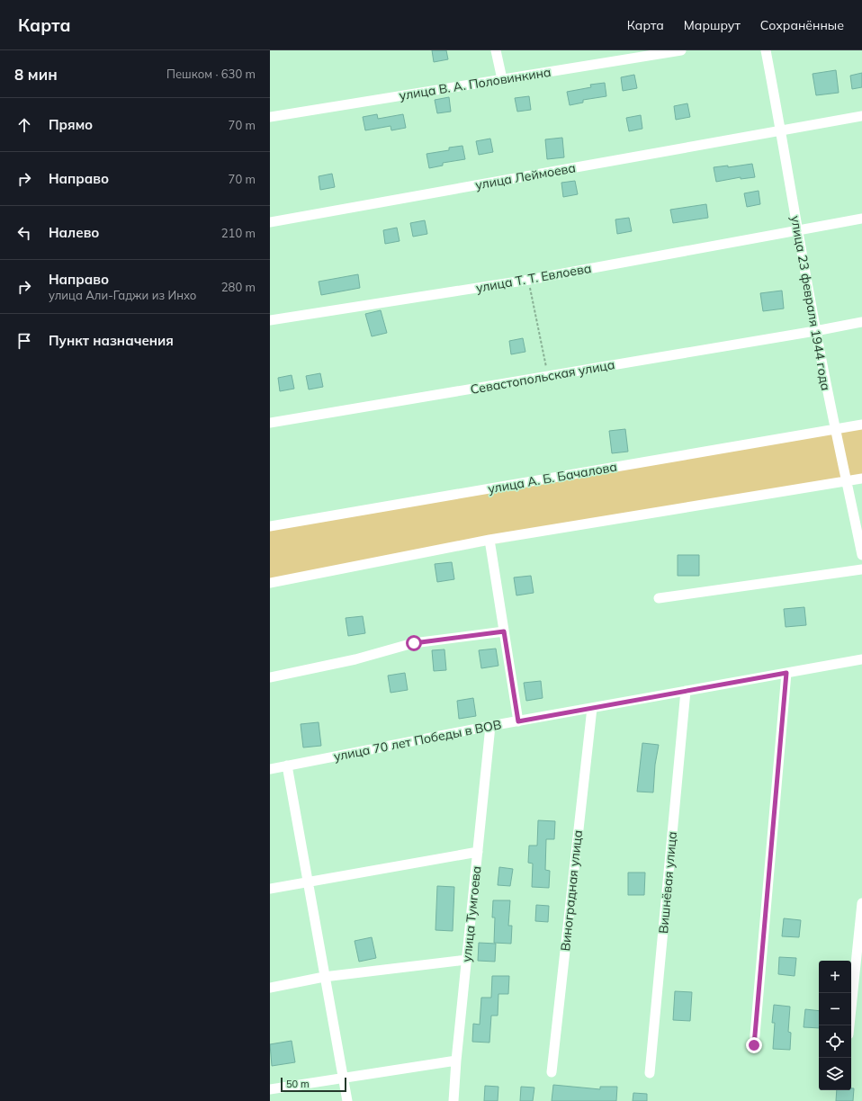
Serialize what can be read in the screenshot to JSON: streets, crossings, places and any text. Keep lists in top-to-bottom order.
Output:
{
  "streets": {
    "street": [
      "улица В. А. Половинкина",
      "улица Леймоева",
      "улица Т. Т. Евлоева",
      "улица 23 февраля 1944 года",
      "Севастопольская улица",
      "улица А. Б. Бачалова",
      "улица 70 лет Победы в ВОВ",
      "Вишнёвая улица",
      "Виноградная улица",
      "улица Тумгоева"
    ]
  },
  "crossings": [
    ["улица Леймоева", "улица 23 февраля 1944 года"],
    ["улица Т. Т. Евлоева", "улица 23 февраля 1944 года"],
    ["улица 23 февраля 1944 года", "Севастопольская улица"],
    ["улица 23 февраля 1944 года", "улица А. Б. Бачалова"],
    ["улица 70 лет Победы в ВОВ", "Вишнёвая улица"],
    ["улица 70 лет Победы в ВОВ", "Виноградная улица"],
    ["улица 70 лет Победы в ВОВ", "улица Тумгоева"]
  ],
  "scale_bar": "50 m",
  "page": {
    "header": "Карта",
    "nav": ["Карта", "Маршрут", "Сохранённые"],
    "heading": ["8 мин", "Пешком · 630 m"],
    "list": [
      ["Прямо", "70 m"],
      ["Направо", "70 m"],
      ["Налево", "210 m"],
      ["Направо", "улица Али-Гаджи из Инхо", "280 m"],
      "Пункт назначения"
    ],
    "map_buttons": ["+", "−"],
    "scale": "50 m"
  }
}
